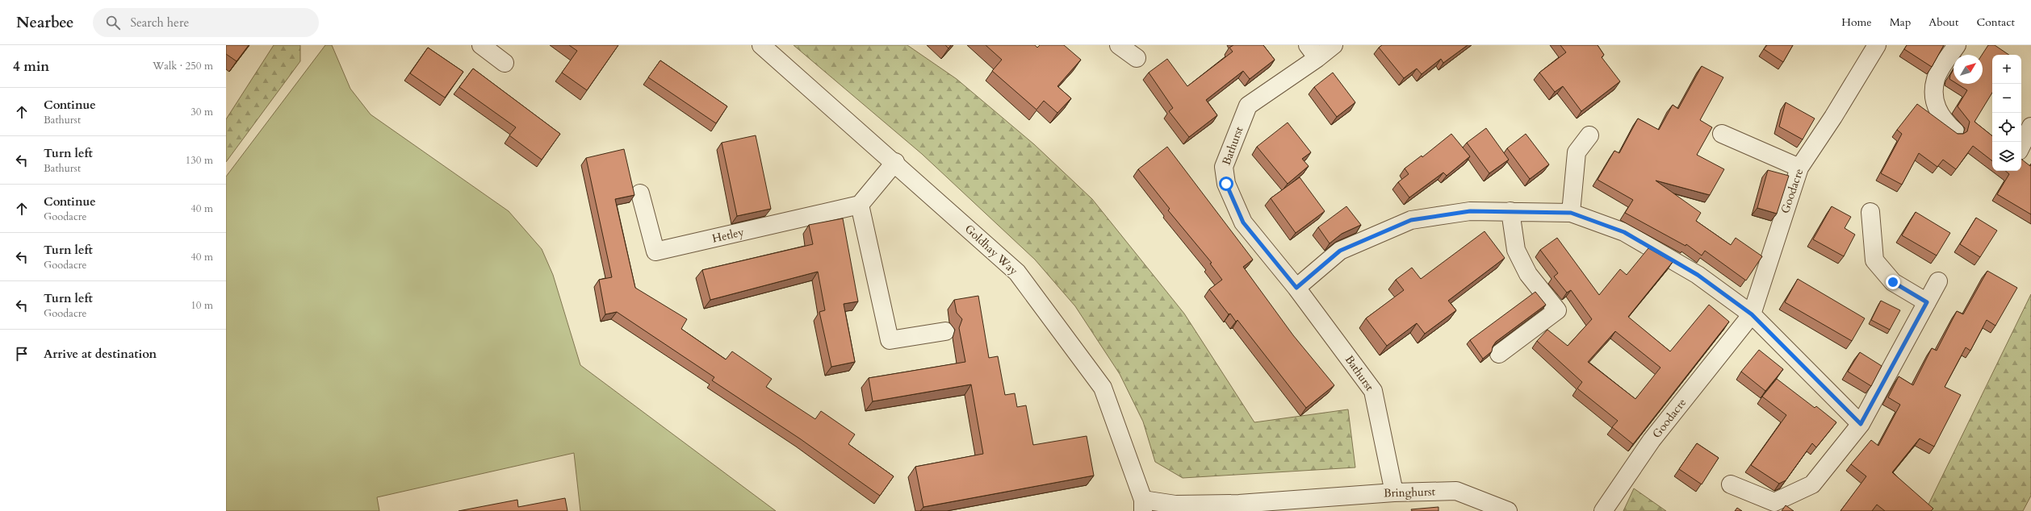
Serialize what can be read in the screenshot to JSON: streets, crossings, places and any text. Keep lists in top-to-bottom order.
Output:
{
  "streets": {
    "street": [
      "Bathurst",
      "Goodacre",
      "Hetley",
      "Goldhay Way",
      "Bringhurst"
    ]
  },
  "crossings": [
    ["Bathurst", "Bringhurst"],
    ["Goldhay Way", "Bringhurst"]
  ],
  "north": "top right",
  "page": {
    "header": "Nearbee",
    "search": "Search here",
    "nav": [
      "Home",
      "Map",
      "About",
      "Contact"
    ],
    "heading": ["4 min", "Walk · 250 m"],
    "map_buttons": ["+", "−"],
    "list": [
      ["Continue", "Bathurst", "30 m"],
      ["Turn left", "Bathurst", "130 m"],
      ["Continue", "Goodacre", "40 m"],
      ["Turn left", "Goodacre", "40 m"],
      ["Turn left", "Goodacre", "10 m"],
      "Arrive at destination"
    ]
  }
}
